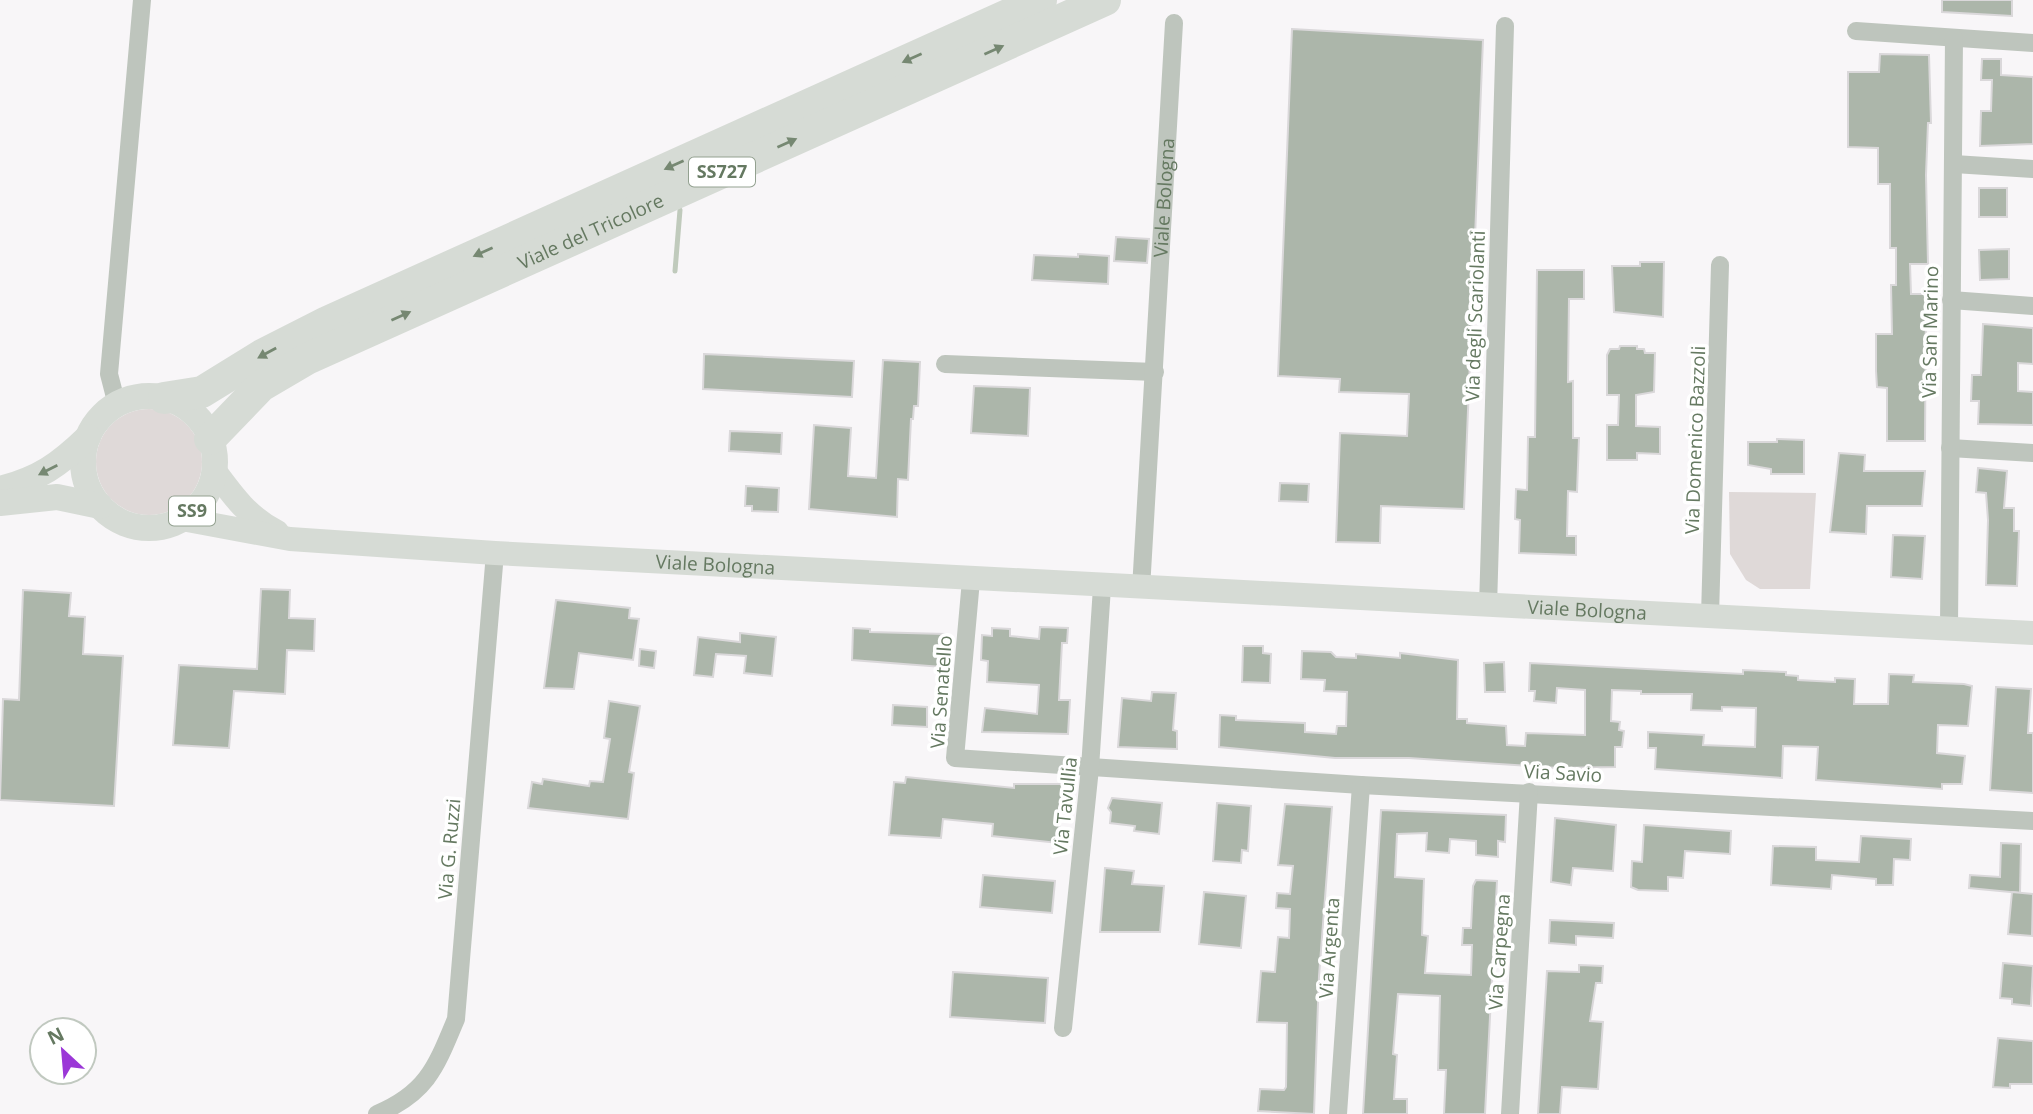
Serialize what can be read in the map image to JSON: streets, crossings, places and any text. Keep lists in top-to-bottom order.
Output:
{
  "streets": {
    "highway": ["SS727", "Viale del Tricolore"],
    "main road": ["Viale Bologna", "SS9"],
    "street": [
      "Via degli Scariolanti",
      "Via San Marino",
      "Via Domenico Bazzoli",
      "Via Senatello",
      "Via Savio",
      "Via Tavullia",
      "Via G. Ruzzi",
      "Via Argenta",
      "Via Carpegna"
    ]
  },
  "crossings": [
    ["Viale Bologna", "Viale del Tricolore"],
    ["Viale Bologna", "Via degli Scariolanti"],
    ["Viale Bologna", "Via San Marino"],
    ["Viale Bologna", "Via Domenico Bazzoli"],
    ["Viale Bologna", "SS9"],
    ["Viale Bologna", "Via Senatello"],
    ["Viale Bologna", "Via Tavullia"],
    ["Viale Bologna", "Via G. Ruzzi"],
    ["Viale del Tricolore", "SS9"],
    ["Via Senatello", "Via Savio"],
    ["Via Senatello", "Via Tavullia"],
    ["Via Savio", "Via Tavullia"],
    ["Via Savio", "Via Argenta"],
    ["Via Savio", "Via Carpegna"]
  ],
  "north": "top left"
}
